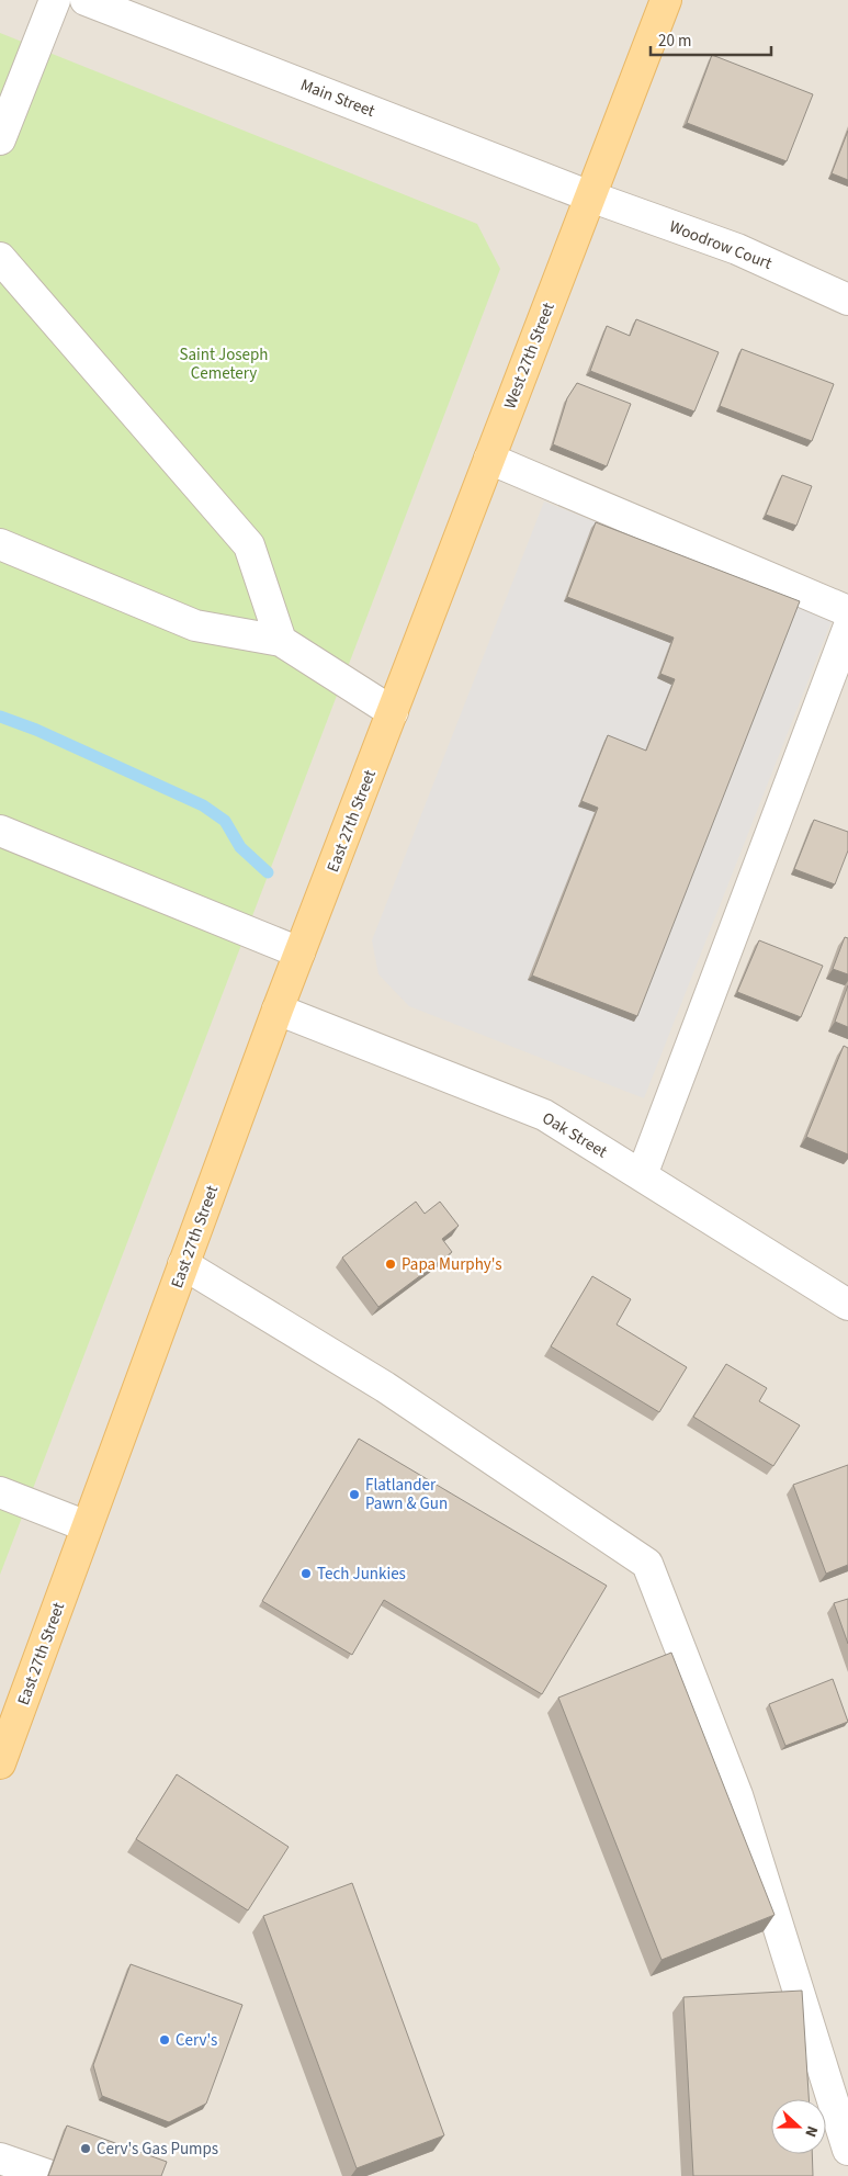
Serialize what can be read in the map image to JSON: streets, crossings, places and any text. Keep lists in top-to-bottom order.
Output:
{
  "streets": {
    "main road": ["West 27th Street", "East 27th Street"],
    "street": ["Main Street", "Woodrow Court", "Oak Street"]
  },
  "crossings": [
    ["Main Street", "Woodrow Court"],
    ["Main Street", "West 27th Street"],
    ["Woodrow Court", "West 27th Street"],
    ["West 27th Street", "East 27th Street"],
    ["East 27th Street", "Oak Street"]
  ],
  "parks": ["Saint Joseph Cemetery"],
  "places": [
    "Papa Murphy's",
    "Flatlander Pawn & Gun",
    "Tech Junkies",
    "Cerv's",
    "Cerv's Gas Pumps"
  ],
  "scale_bar": "20 m",
  "north": "right"
}
